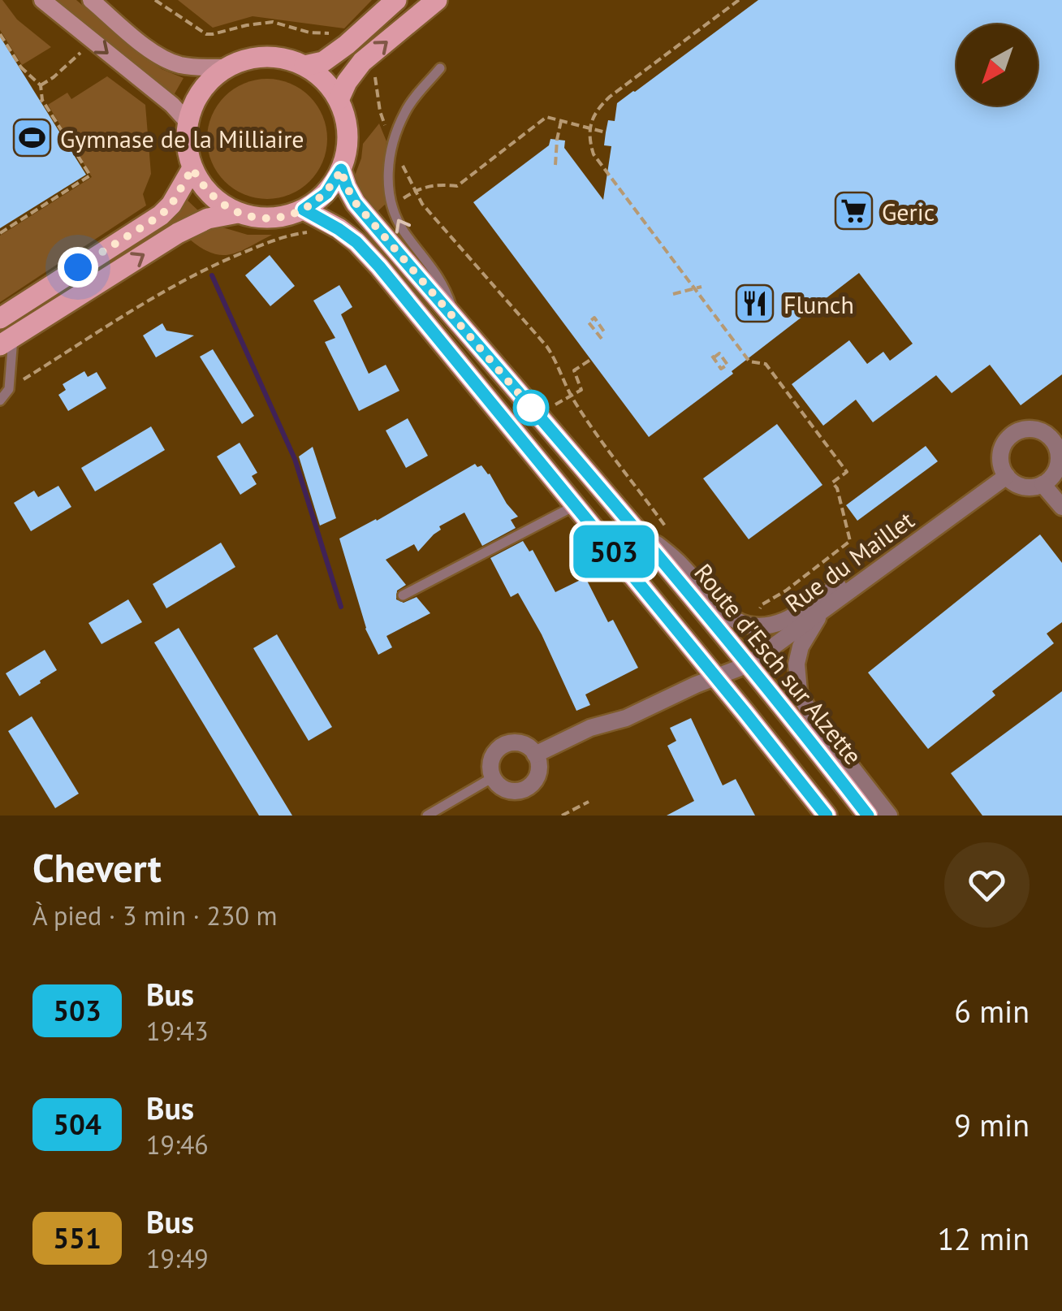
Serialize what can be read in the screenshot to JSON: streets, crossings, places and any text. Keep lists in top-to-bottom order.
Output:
{
  "streets": {
    "main road": ["Route d'Esch sur Alzette"],
    "street": ["Rue du Maillet"]
  },
  "crossings": [
    ["Rue du Maillet", "Route d'Esch sur Alzette"]
  ],
  "places": {
    "sports": ["Gymnase de la Milliaire"],
    "supermarket": ["Geric"],
    "restaurant": ["Flunch"]
  },
  "lines": ["bus line 503"],
  "north": "bottom left",
  "page": {
    "on_map": "503",
    "heading": ["Chevert", "À pied · 3 min · 230 m"],
    "list": [
      {
        "mark": "503",
        "name": "Bus",
        "note": "19:43",
        "value": "6 min"
      },
      {
        "mark": "504",
        "name": "Bus",
        "note": "19:46",
        "value": "9 min"
      },
      {
        "mark": "551",
        "name": "Bus",
        "note": "19:49",
        "value": "12 min"
      }
    ]
  }
}
